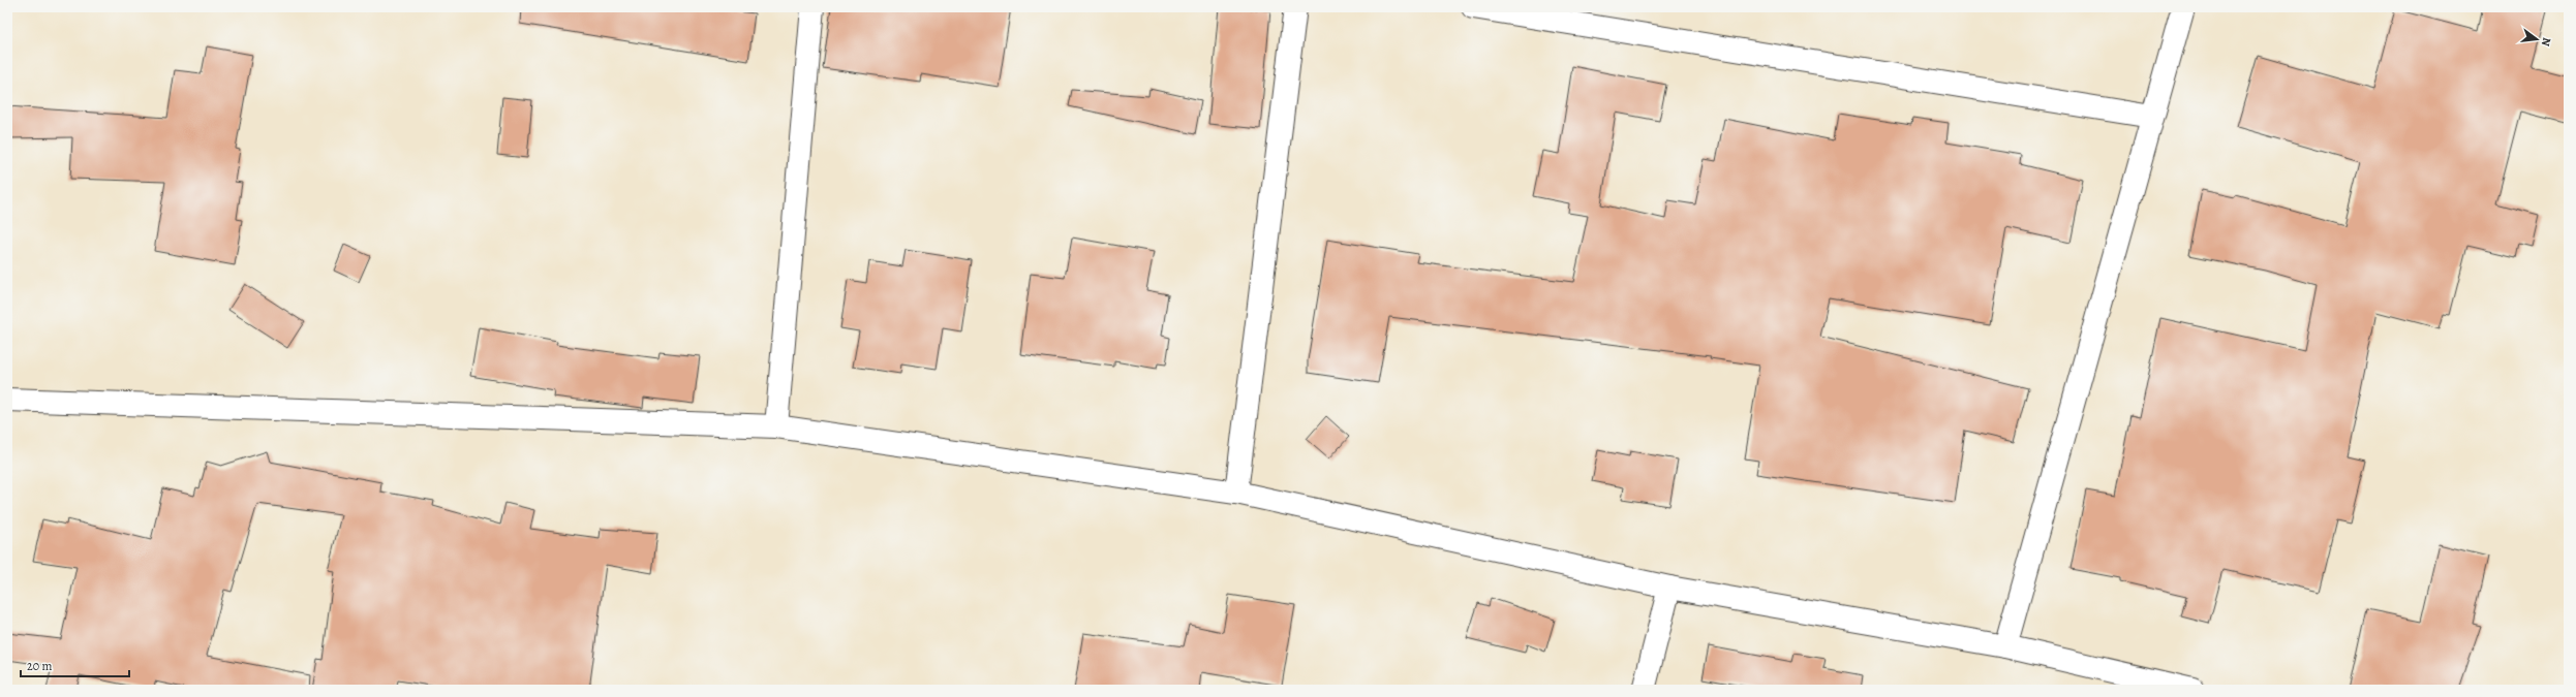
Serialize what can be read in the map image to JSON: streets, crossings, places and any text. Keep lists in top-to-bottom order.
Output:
{
  "scale_bar": "20 m",
  "north": "right"
}
